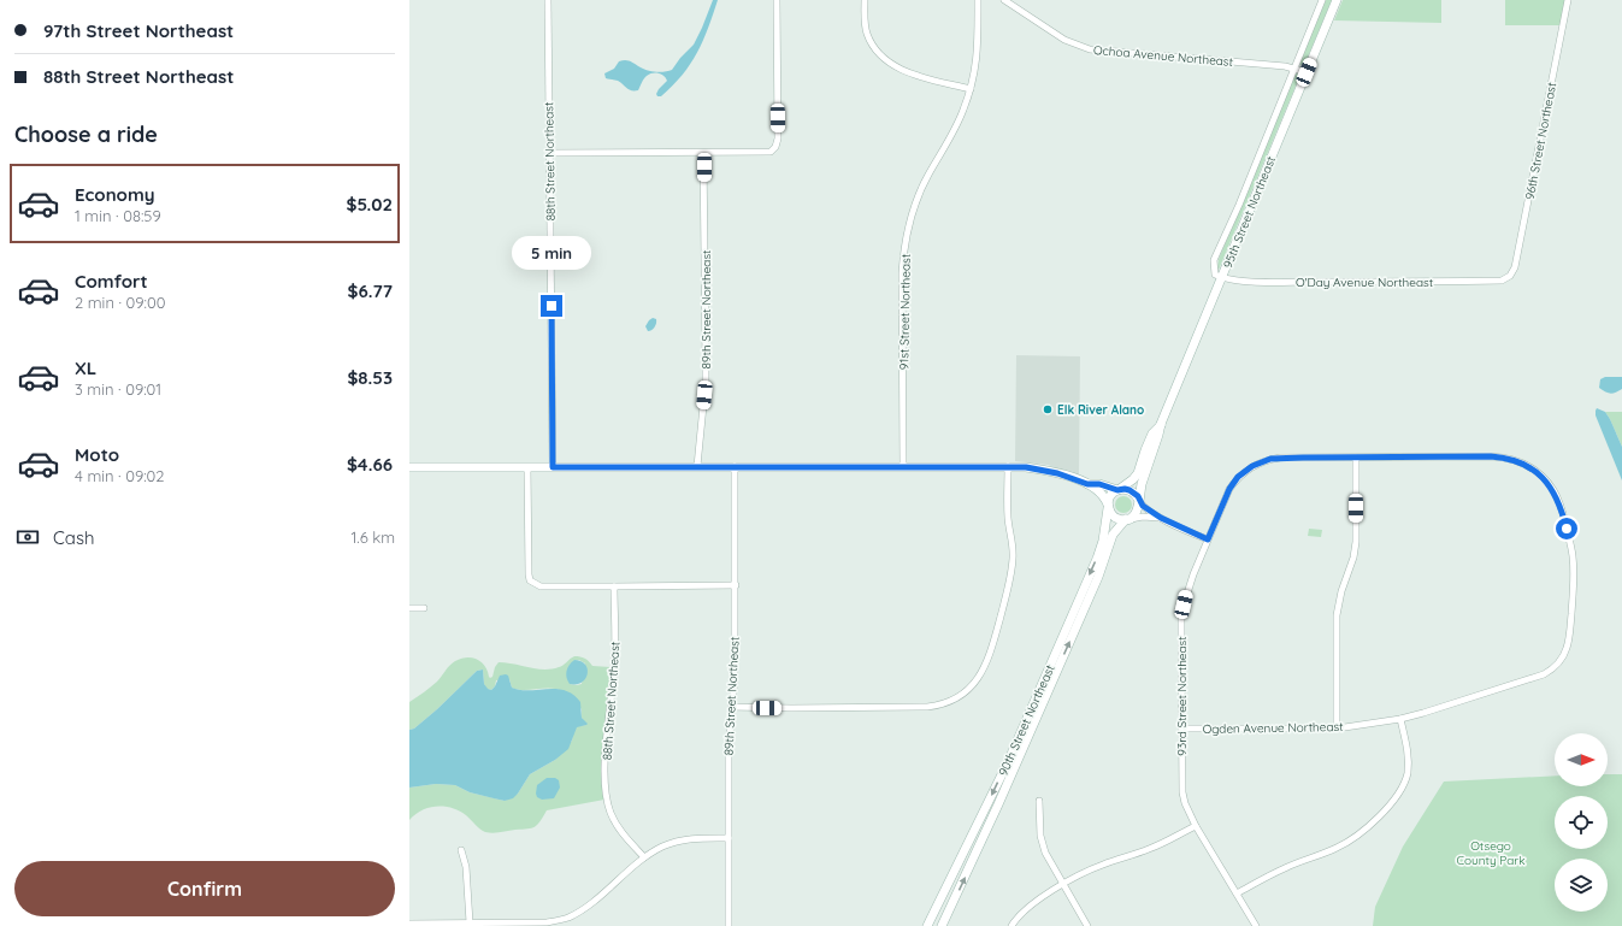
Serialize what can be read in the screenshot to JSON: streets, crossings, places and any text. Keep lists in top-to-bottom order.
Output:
{
  "streets": {
    "main road": ["95th Street Northeast", "90th Street Northeast"],
    "street": [
      "Ochoa Avenue Northeast",
      "96th Street Northeast",
      "88th Street Northeast",
      "O'Day Avenue Northeast",
      "89th Street Northeast",
      "91st Street Northeast",
      "93rd Street Northeast",
      "Ogden Avenue Northeast"
    ]
  },
  "crossings": [
    ["Ochoa Avenue Northeast", "95th Street Northeast"],
    ["96th Street Northeast", "O'Day Avenue Northeast"],
    ["95th Street Northeast", "O'Day Avenue Northeast"],
    ["93rd Street Northeast", "Ogden Avenue Northeast"]
  ],
  "parks": ["Otsego County Park"],
  "places": ["Elk River Alano"],
  "north": "right",
  "page": {
    "banner": ["97th Street Northeast", "88th Street Northeast"],
    "heading": "Choose a ride",
    "list": [
      {
        "name": "Economy",
        "note": "1 min · 08:59",
        "value": "$5.02"
      },
      {
        "name": "Comfort",
        "note": "2 min · 09:00",
        "value": "$6.77"
      },
      {
        "name": "XL",
        "note": "3 min · 09:01",
        "value": "$8.53"
      },
      {
        "name": "Moto",
        "note": "4 min · 09:02",
        "value": "$4.66"
      }
    ],
    "bubble": "5 min",
    "pay": ["Cash", "1.6 km"],
    "buttons": "Confirm"
  }
}
